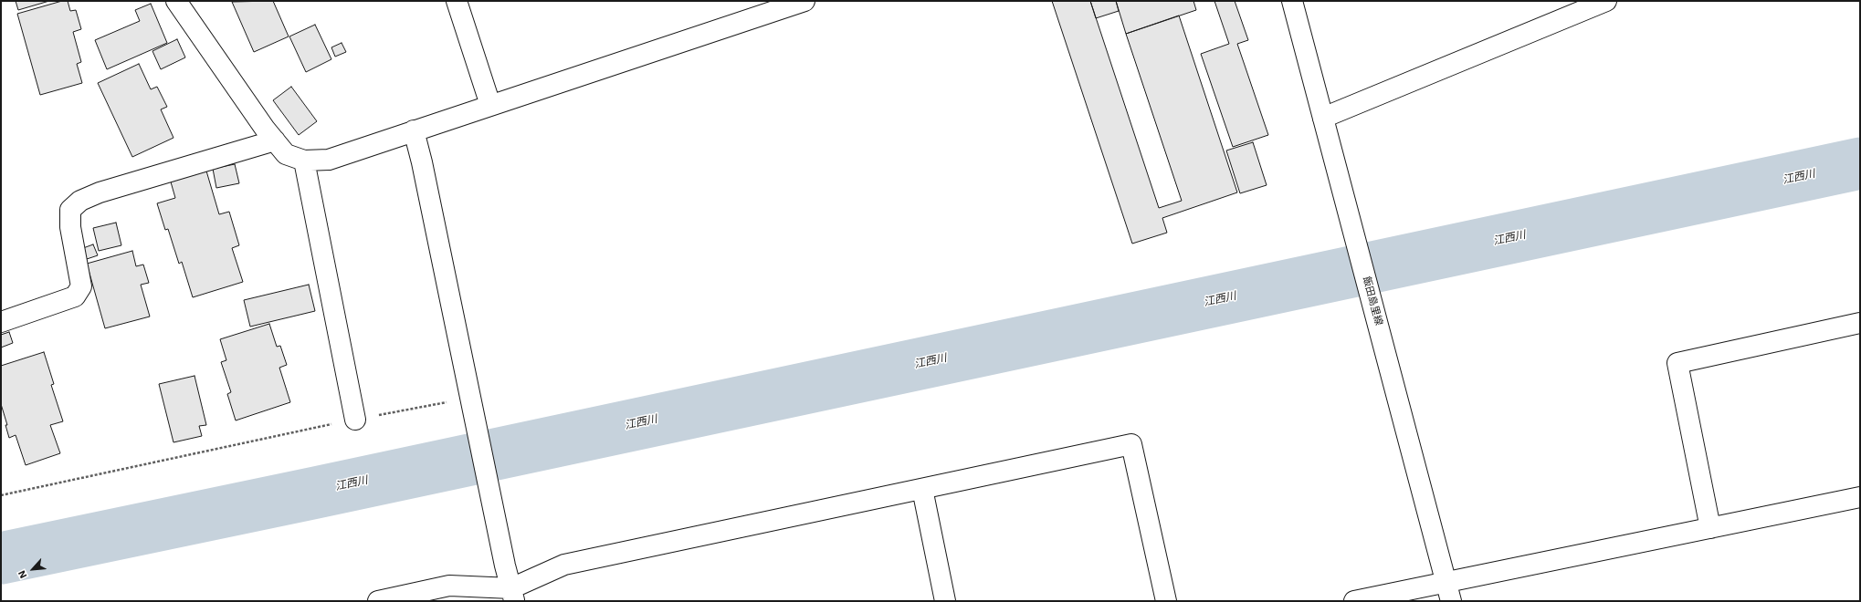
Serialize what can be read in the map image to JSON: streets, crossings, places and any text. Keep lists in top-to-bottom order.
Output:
{
  "streets": {
    "street": ["飯田島里線"]
  },
  "water": ["江西川"],
  "north": "bottom left"
}
